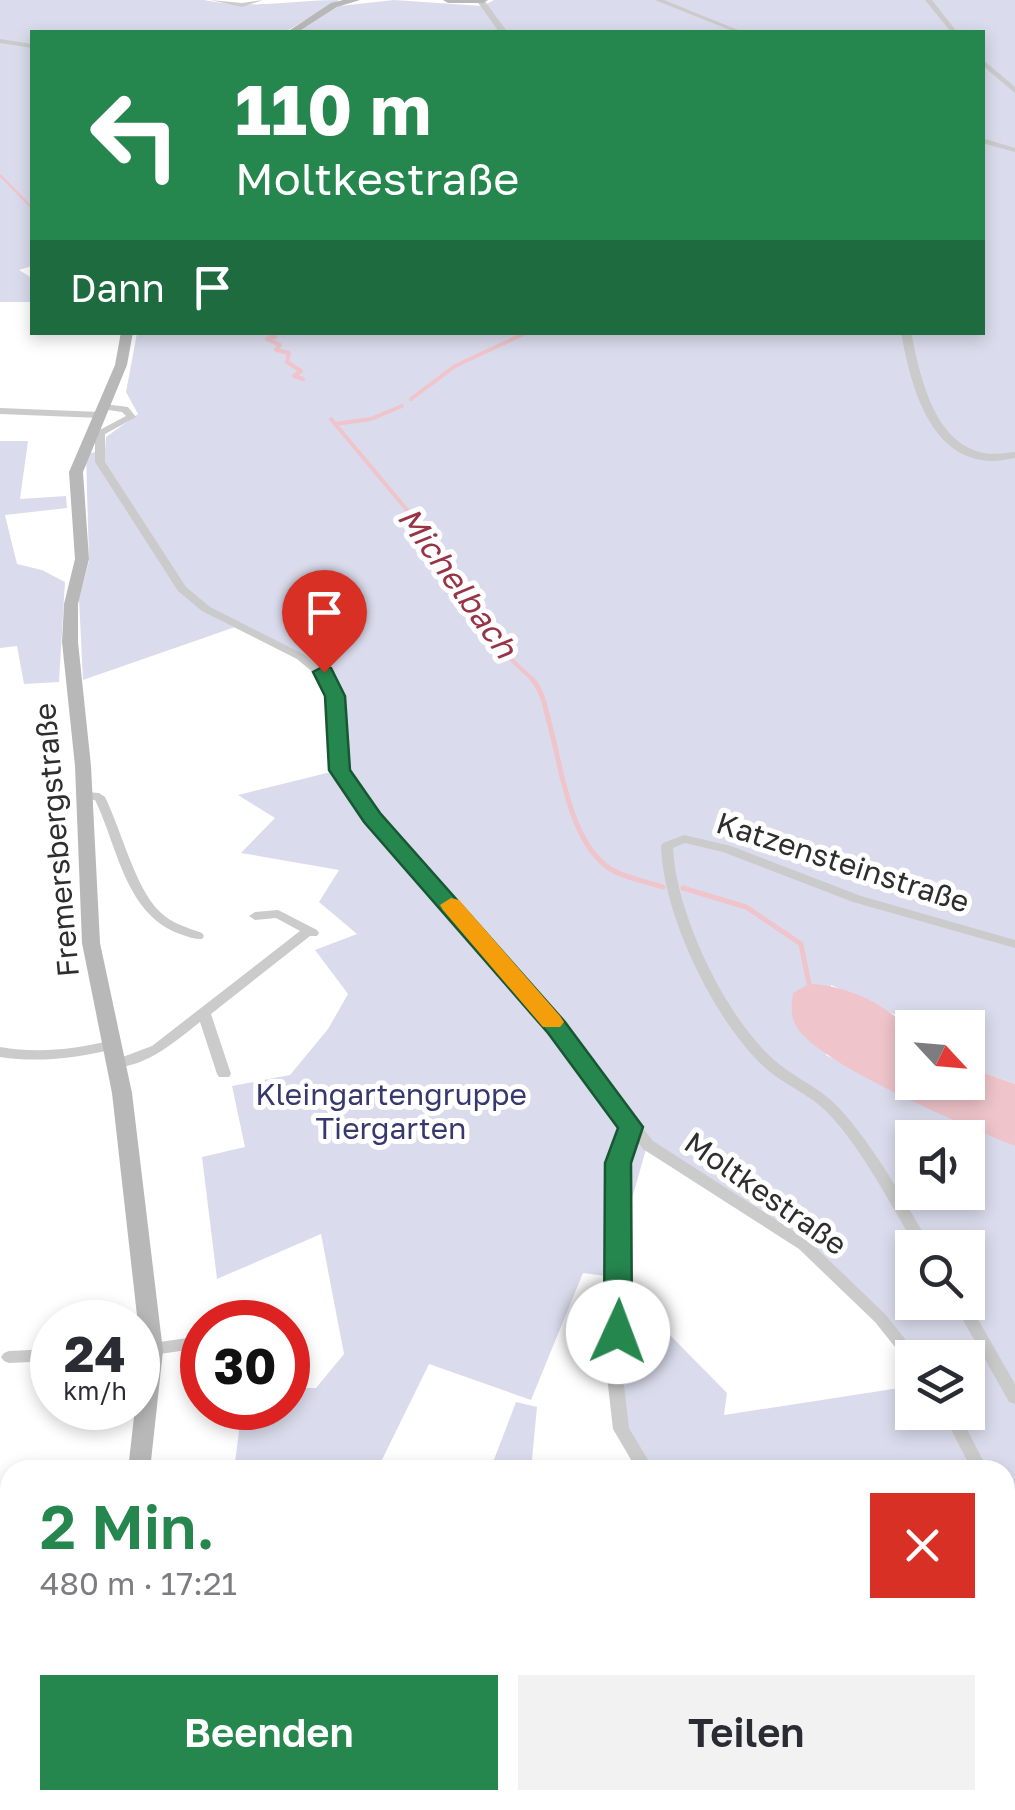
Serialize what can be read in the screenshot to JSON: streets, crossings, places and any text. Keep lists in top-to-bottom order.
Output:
{
  "streets": {
    "main road": ["Fremersbergstraße"],
    "street": ["Katzensteinstraße", "Moltkestraße"]
  },
  "crossings": [
    ["Fremersbergstraße", "Moltkestraße"]
  ],
  "water": ["Michelbach"],
  "parks": ["Kleingartengruppe Tiergarten"],
  "north": "bottom right",
  "page": {
    "turn": ["110 m", "Moltkestraße"],
    "then": "Dann",
    "speed": "24 km/h",
    "limit": "30",
    "heading": ["2 Min.", "480 m · 17:21"],
    "buttons": ["Beenden", "Teilen"]
  }
}
